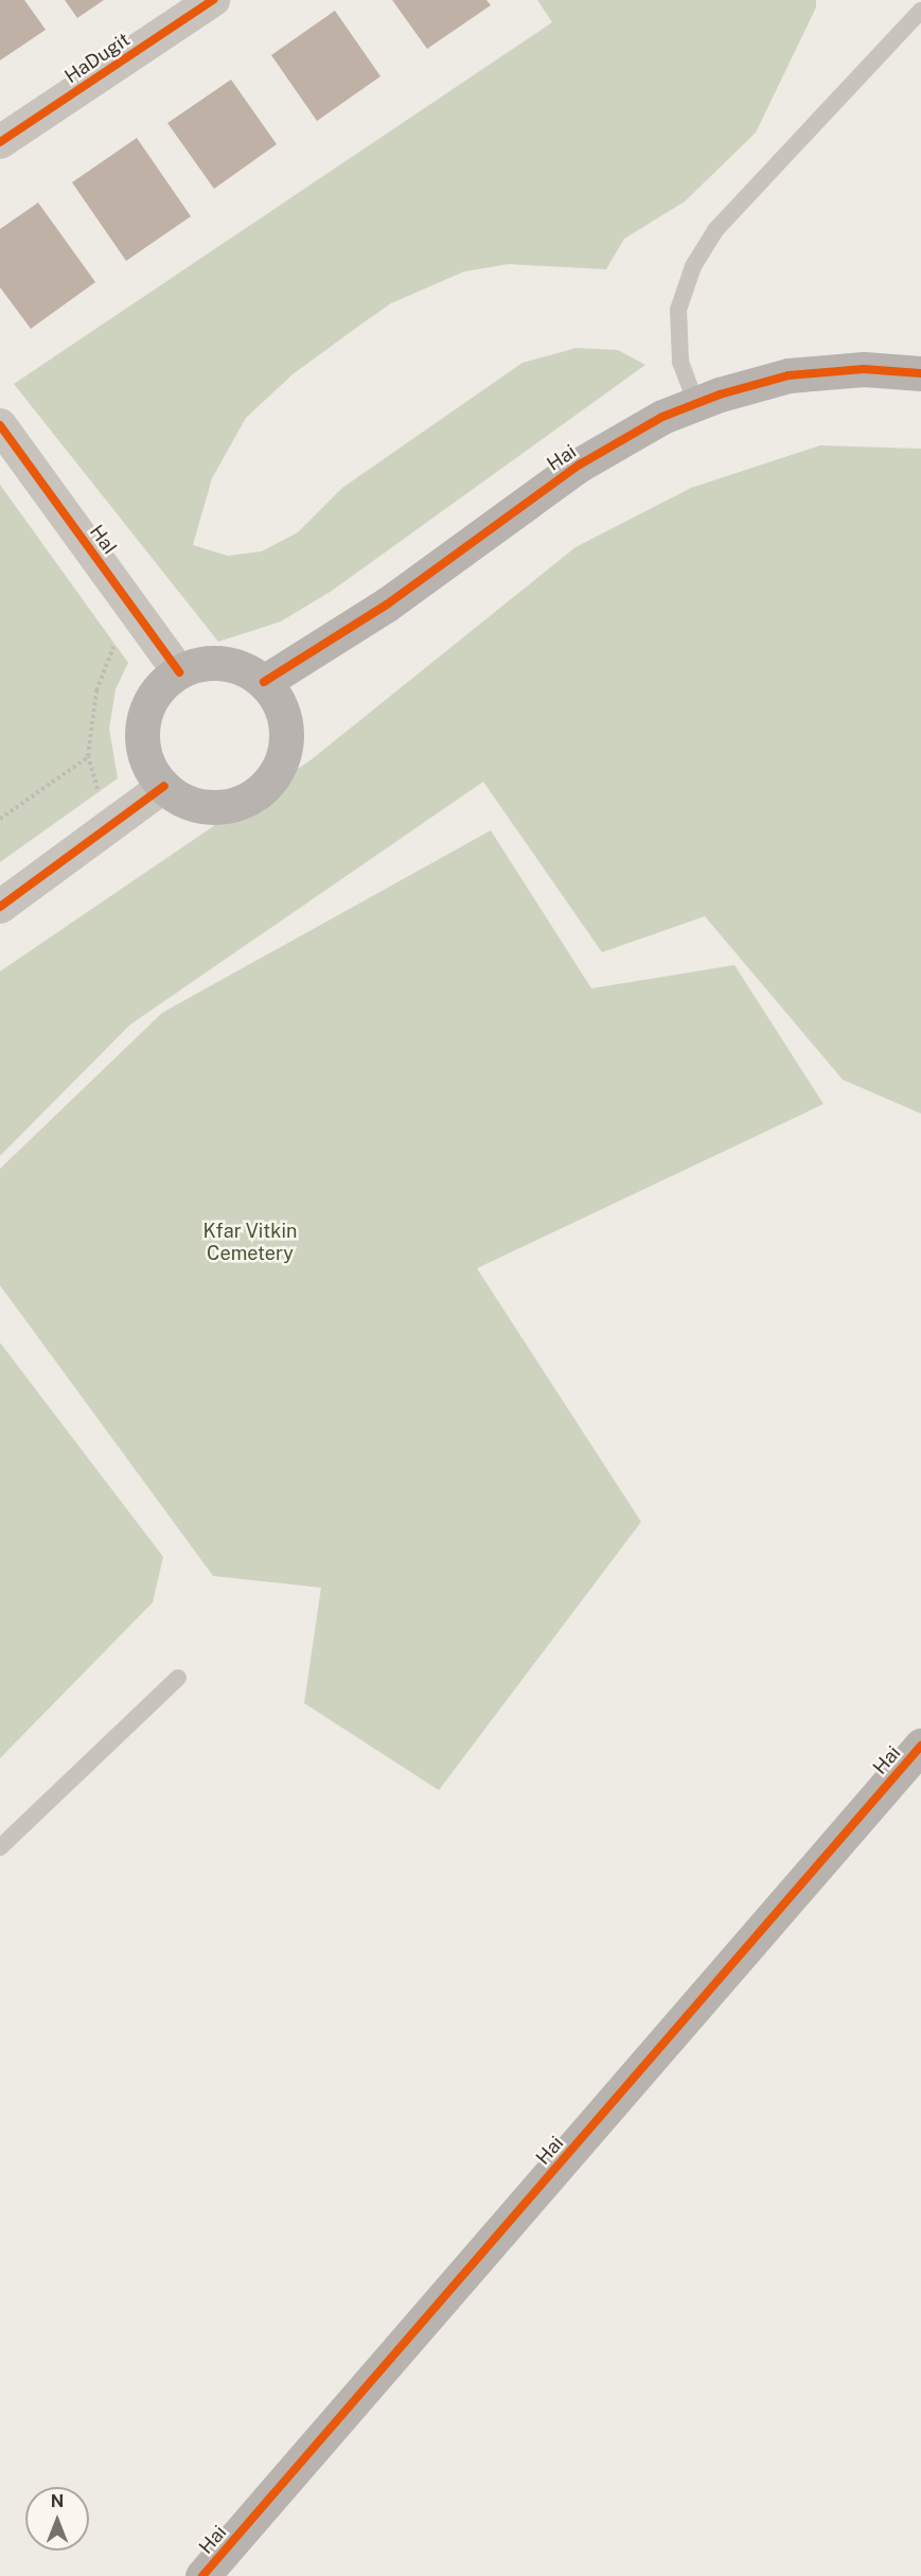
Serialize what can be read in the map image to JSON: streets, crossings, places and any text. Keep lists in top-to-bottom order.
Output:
{
  "streets": {
    "street": ["HaDugit", "Hai", "HaI"]
  },
  "crossings": [
    ["Hai", "HaI"]
  ],
  "parks": ["Kfar Vitkin Cemetery"],
  "north": "top"
}
